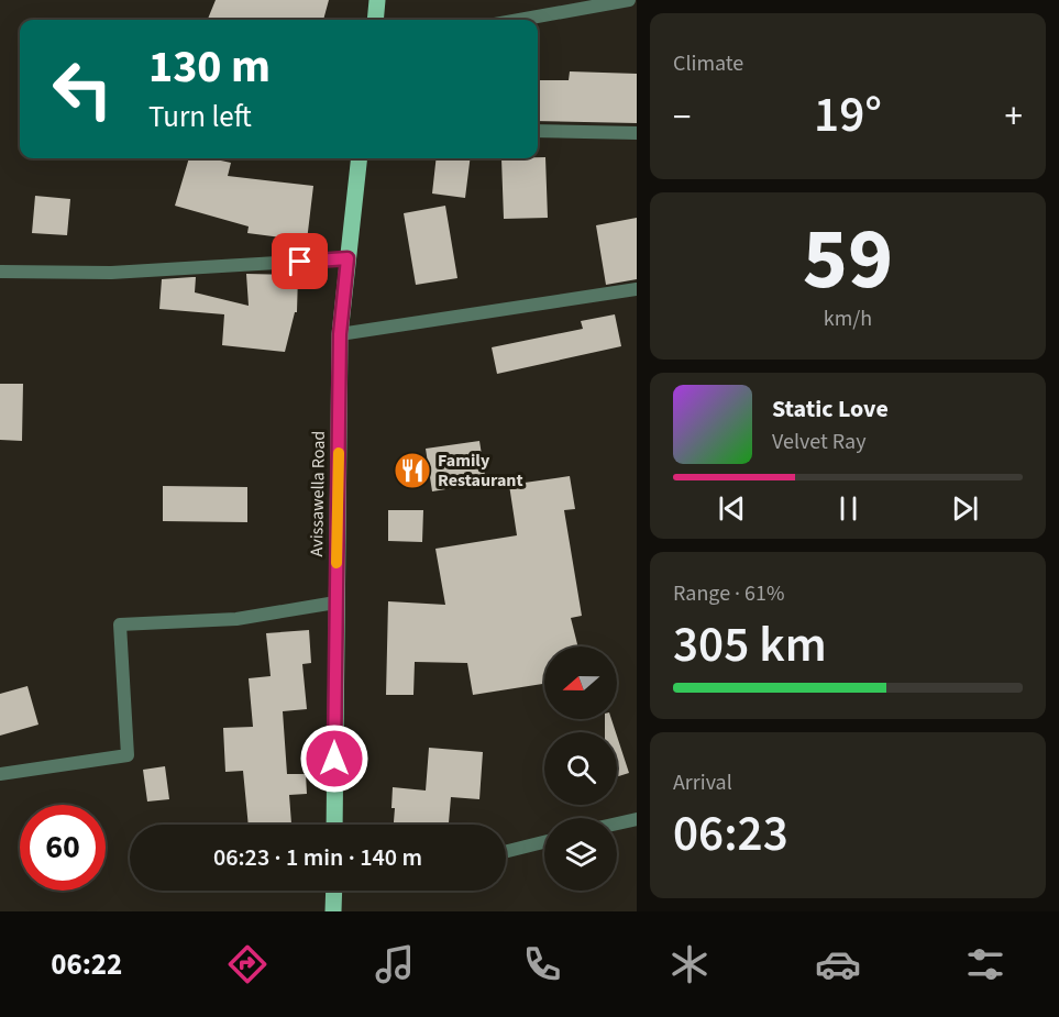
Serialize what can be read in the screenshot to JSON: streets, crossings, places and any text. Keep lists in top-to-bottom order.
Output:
{
  "streets": {
    "main road": ["Avissawella Road"]
  },
  "places": {
    "restaurant": ["Family Restaurant"]
  },
  "north": "left",
  "page": {
    "tile": [
      "Climate",
      ["59", "km/h"],
      ["Range · 61%", "305 km"],
      ["Arrival", "06:23"]
    ],
    "turn": ["130 m", "Turn left"],
    "heat": ["−", "19°", "+"],
    "song": ["Static Love", "Velvet Ray"],
    "limit": "60",
    "trip": "06:23 · 1 min · 140 m",
    "tabs": "06:22"
  }
}
